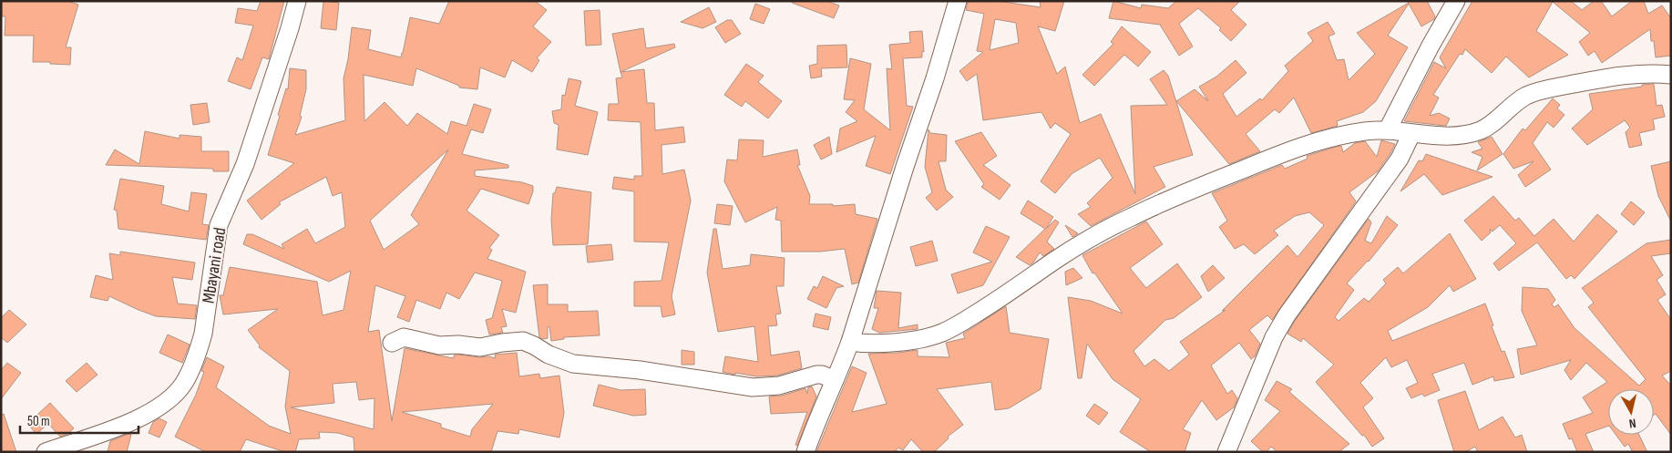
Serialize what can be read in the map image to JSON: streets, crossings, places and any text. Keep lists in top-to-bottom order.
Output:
{
  "streets": {
    "street": ["Mbayani road"]
  },
  "scale_bar": "50 m",
  "north": "bottom"
}
